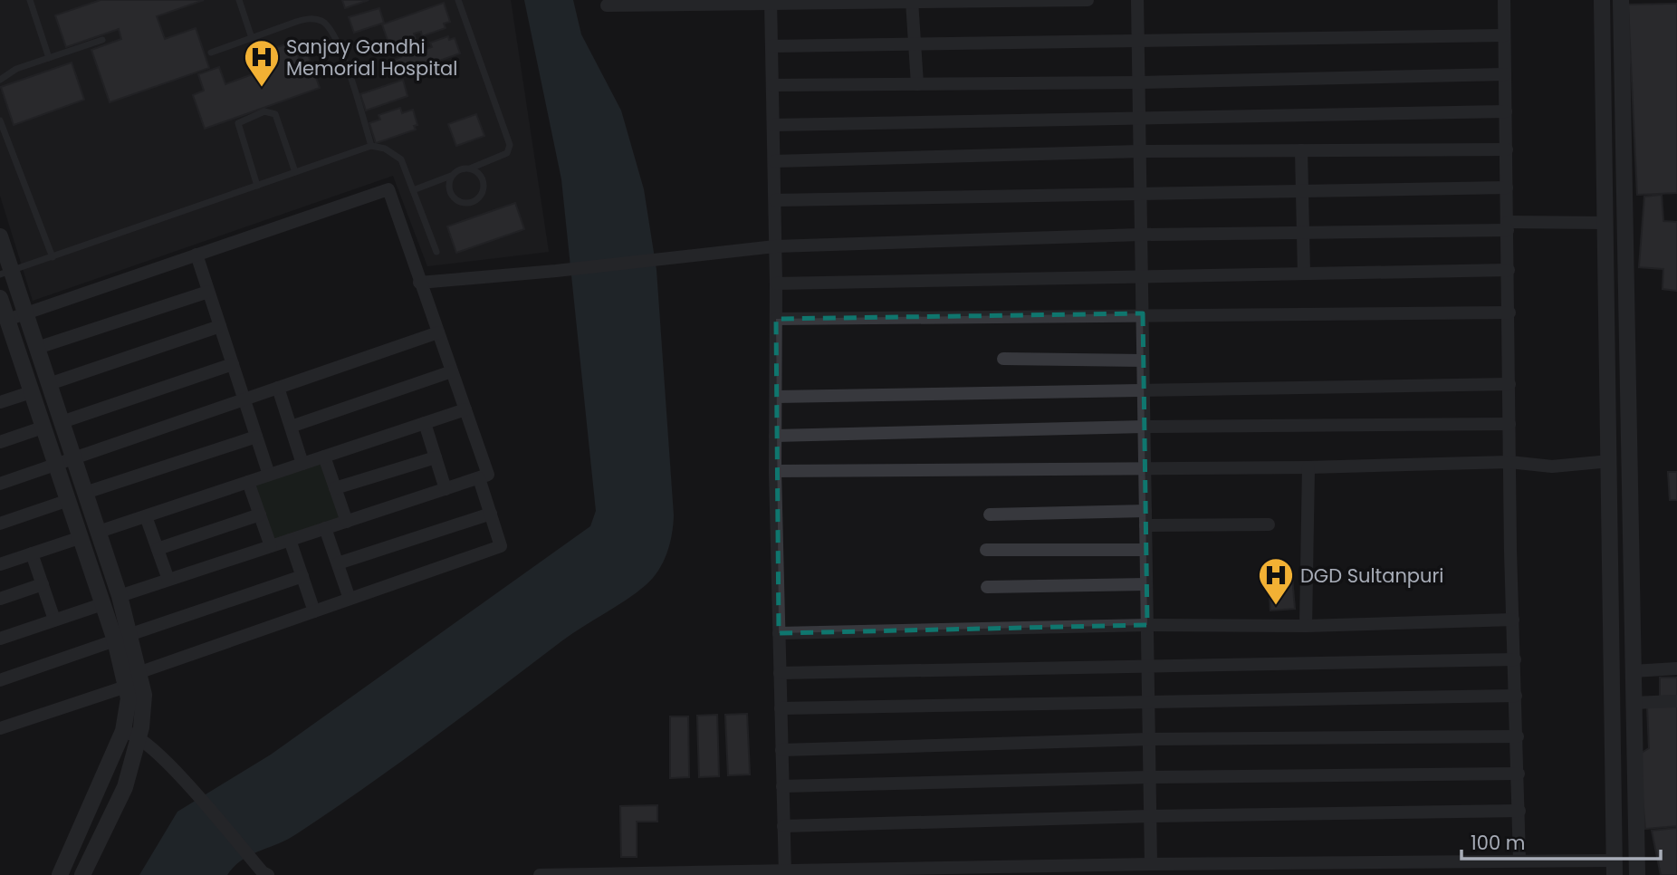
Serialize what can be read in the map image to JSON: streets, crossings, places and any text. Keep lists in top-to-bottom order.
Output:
{
  "places": {
    "hospital": ["Sanjay Gandhi Memorial Hospital", "DGD Sultanpuri"]
  },
  "scale_bar": "100 m"
}
